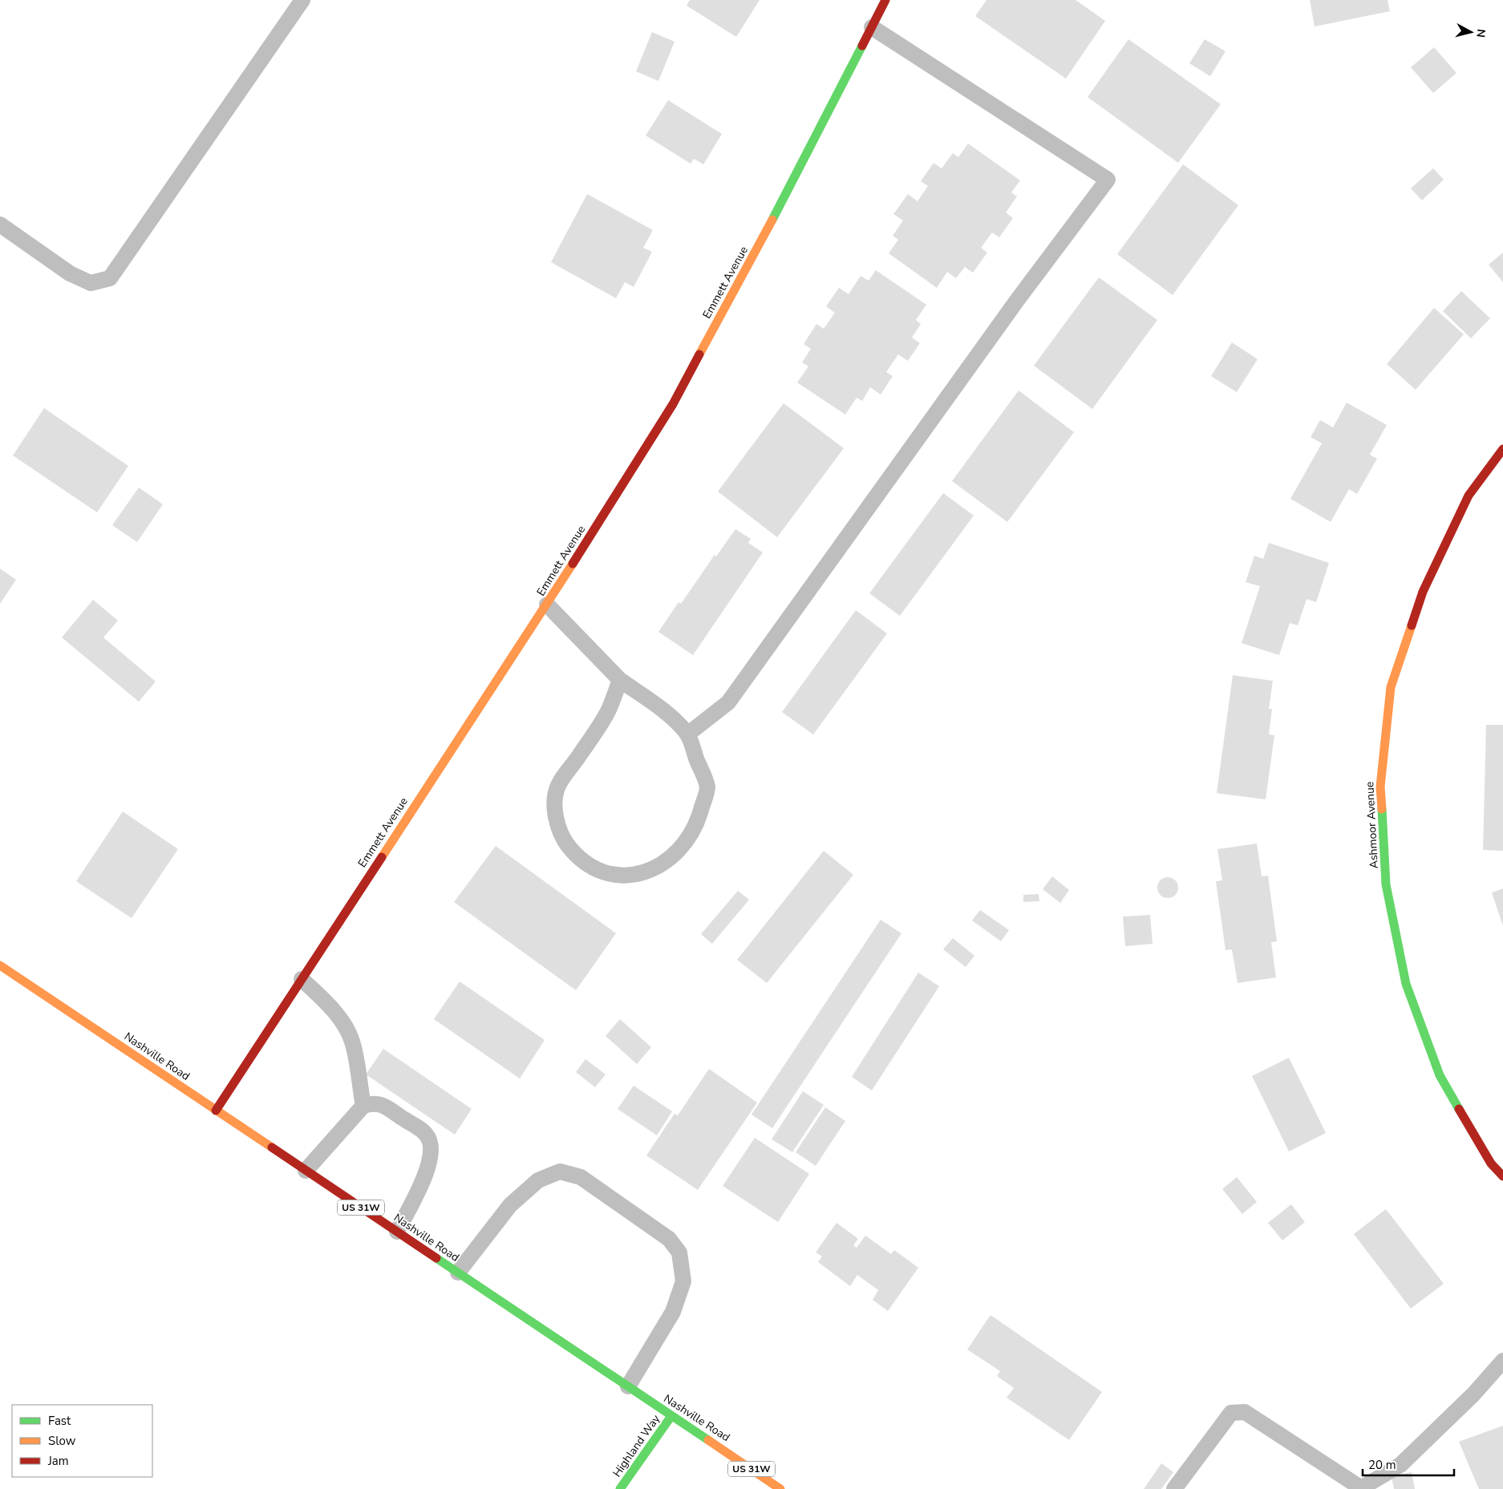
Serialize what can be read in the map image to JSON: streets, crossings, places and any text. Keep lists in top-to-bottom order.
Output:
{
  "streets": {
    "street": [
      "Emmett Avenue",
      "Ashmoor Avenue",
      "Nashville Road",
      "US 31W",
      "Highland Way"
    ]
  },
  "crossings": [
    ["Emmett Avenue", "Nashville Road"],
    ["Nashville Road", "Highland Way"]
  ],
  "legend": ["Fast", "Slow", "Jam"],
  "scale_bar": "20 m",
  "north": "right"
}
